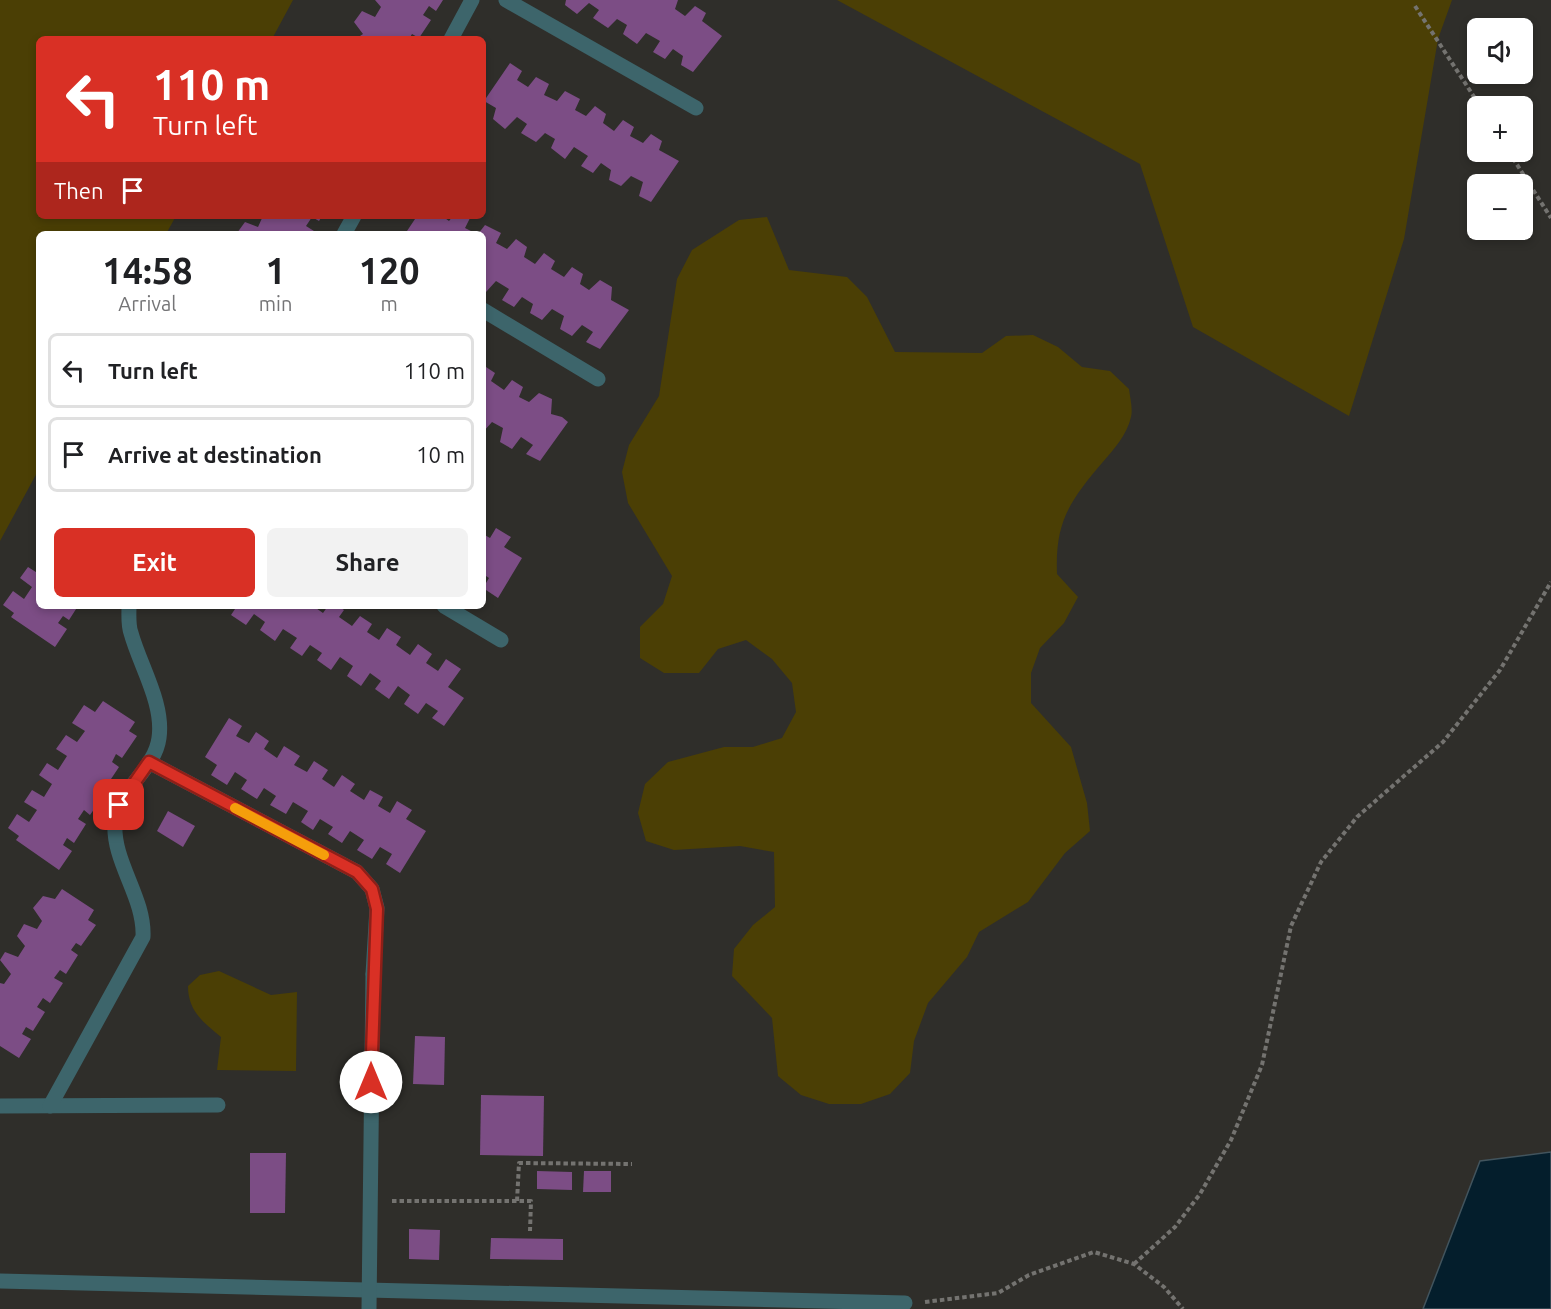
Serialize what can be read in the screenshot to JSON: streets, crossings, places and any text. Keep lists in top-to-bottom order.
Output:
{
  "page": {
    "map_buttons": ["+", "−"],
    "turn": ["110 m", "Turn left"],
    "then": "Then",
    "eta": [
      "14:58",
      "Arrival",
      "1",
      "min",
      "120",
      "m"
    ],
    "list": [
      {
        "name": "Turn left",
        "value": "110 m"
      },
      {
        "name": "Arrive at destination",
        "value": "10 m"
      }
    ],
    "buttons": ["Exit", "Share"]
  }
}
